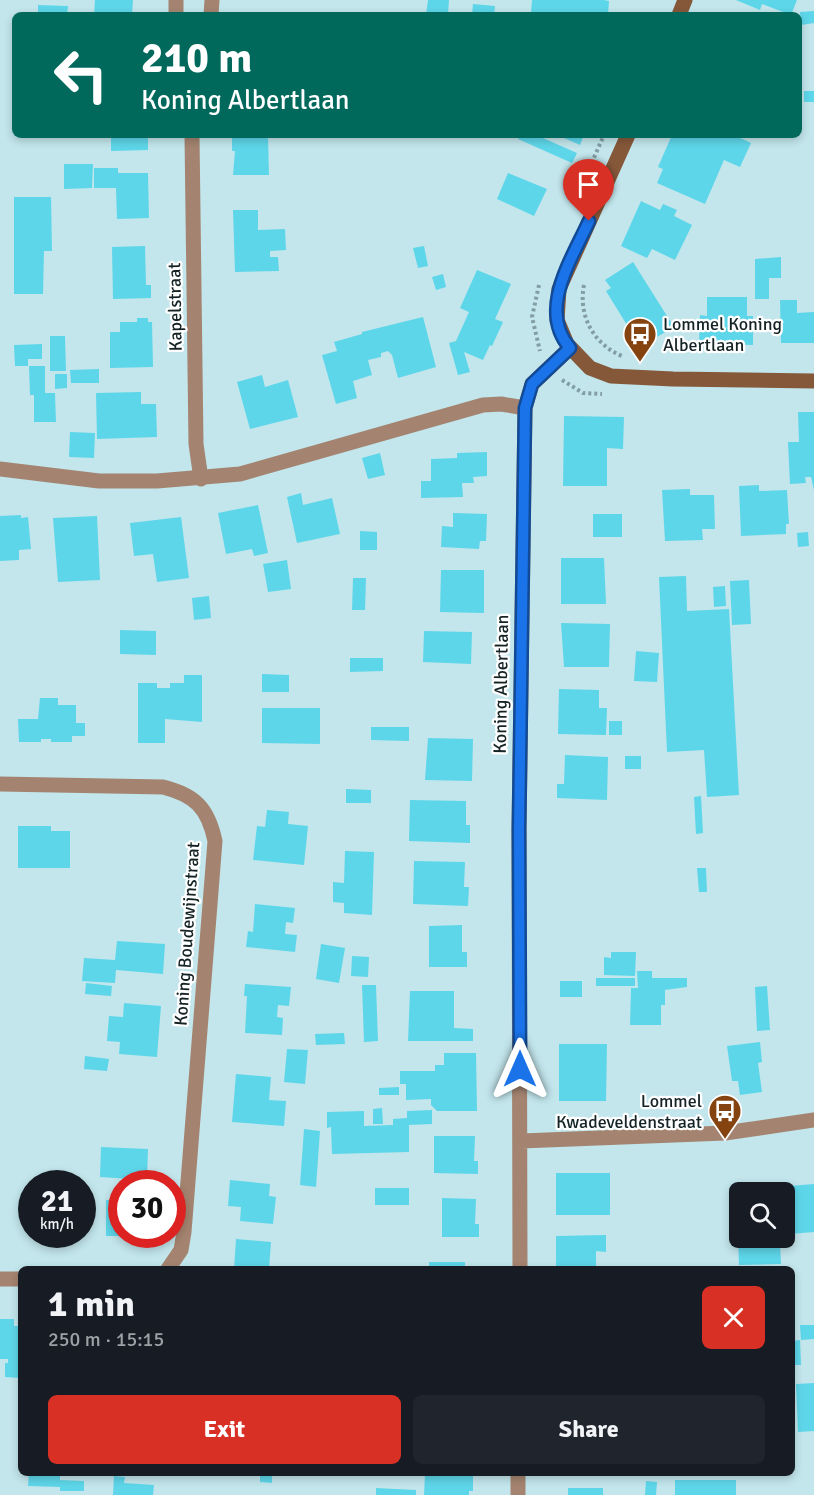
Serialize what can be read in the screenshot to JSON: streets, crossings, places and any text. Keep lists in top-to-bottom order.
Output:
{
  "streets": {
    "street": ["Kapelstraat", "Koning Albertlaan", "Koning Boudewijnstraat"]
  },
  "places": {
    "bus stop": ["Lommel Koning Albertlaan", "Lommel Kwadeveldenstraat"]
  },
  "page": {
    "turn": ["210 m", "Koning Albertlaan"],
    "speed": "21 km/h",
    "limit": "30",
    "heading": ["1 min", "250 m · 15:15"],
    "buttons": ["Exit", "Share"]
  }
}
